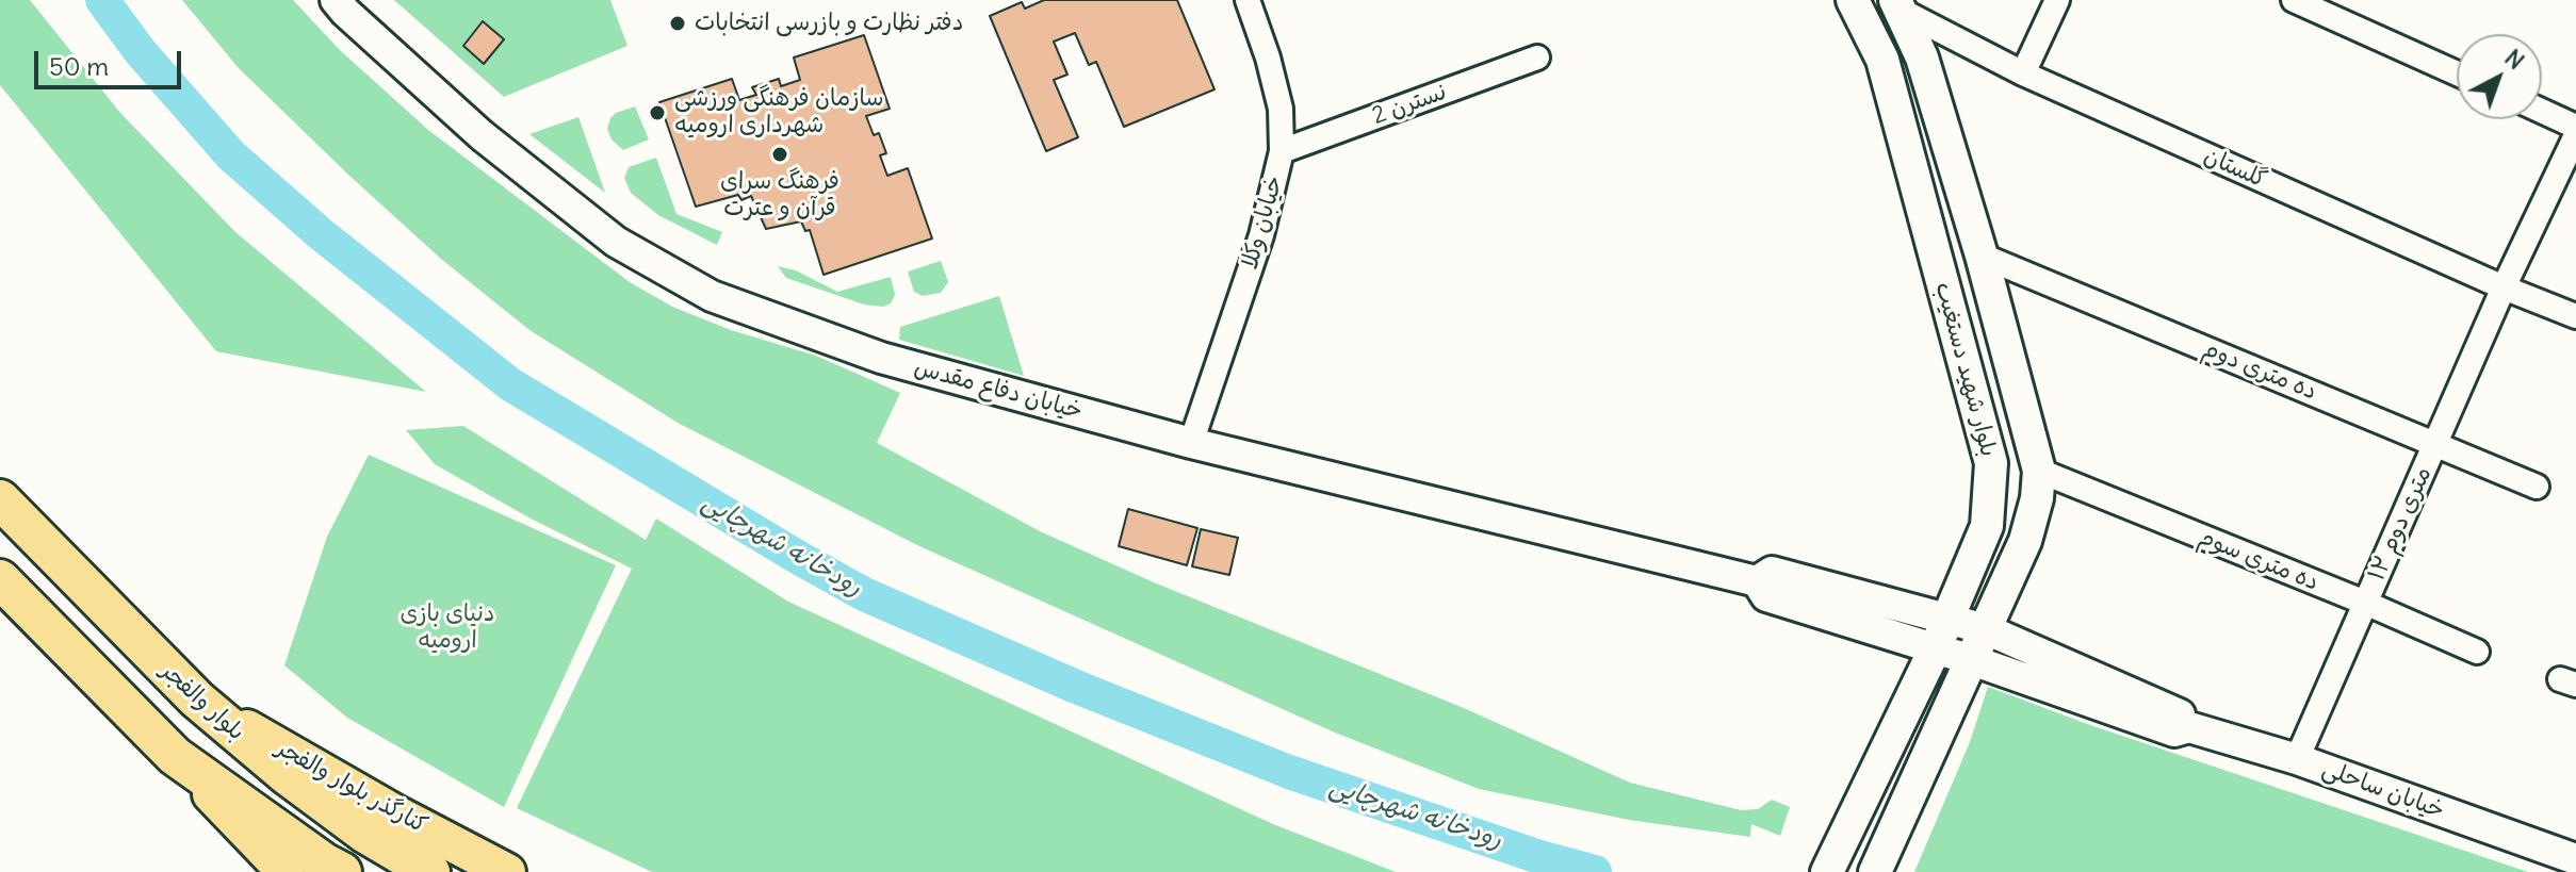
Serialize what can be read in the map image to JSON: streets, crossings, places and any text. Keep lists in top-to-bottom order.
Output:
{
  "streets": {
    "highway": ["بلوار والفجر"],
    "main road": ["بلوار شهید دستغیب", "کنارگذر بلوار والفجر"],
    "street": [
      "نسترن 2",
      "گلستان",
      "خیابان وکلا",
      "ده متری دوم",
      "خیابان دفاع مقدس",
      "۱۲ متری دوم",
      "ده متری سوم",
      "خیابان ساحلی"
    ]
  },
  "crossings": [
    ["نسترن 2", "خیابان وکلا"],
    ["گلستان", "بلوار شهید دستغیب"],
    ["گلستان", "۱۲ متری دوم"],
    ["خیابان وکلا", "خیابان دفاع مقدس"],
    ["بلوار شهید دستغیب", "ده متری دوم"],
    ["بلوار شهید دستغیب", "خیابان دفاع مقدس"],
    ["بلوار شهید دستغیب", "ده متری سوم"],
    ["بلوار شهید دستغیب", "خیابان ساحلی"],
    ["ده متری دوم", "۱۲ متری دوم"],
    ["خیابان دفاع مقدس", "خیابان ساحلی"],
    ["۱۲ متری دوم", "ده متری سوم"],
    ["۱۲ متری دوم", "خیابان ساحلی"],
    ["بلوار والفجر", "کنارگذر بلوار والفجر"]
  ],
  "water": ["رودخانه شهرچایی"],
  "parks": ["دنیای بازی ارومیه"],
  "places": ["دفتر نظارت و بازرسی انتخابات", "سازمان فرهنگی ورزشی شهرداری ارومیه", "فرهنگ سرای قرآن و عترت"],
  "scale_bar": "50 m",
  "north": "top right"
}
